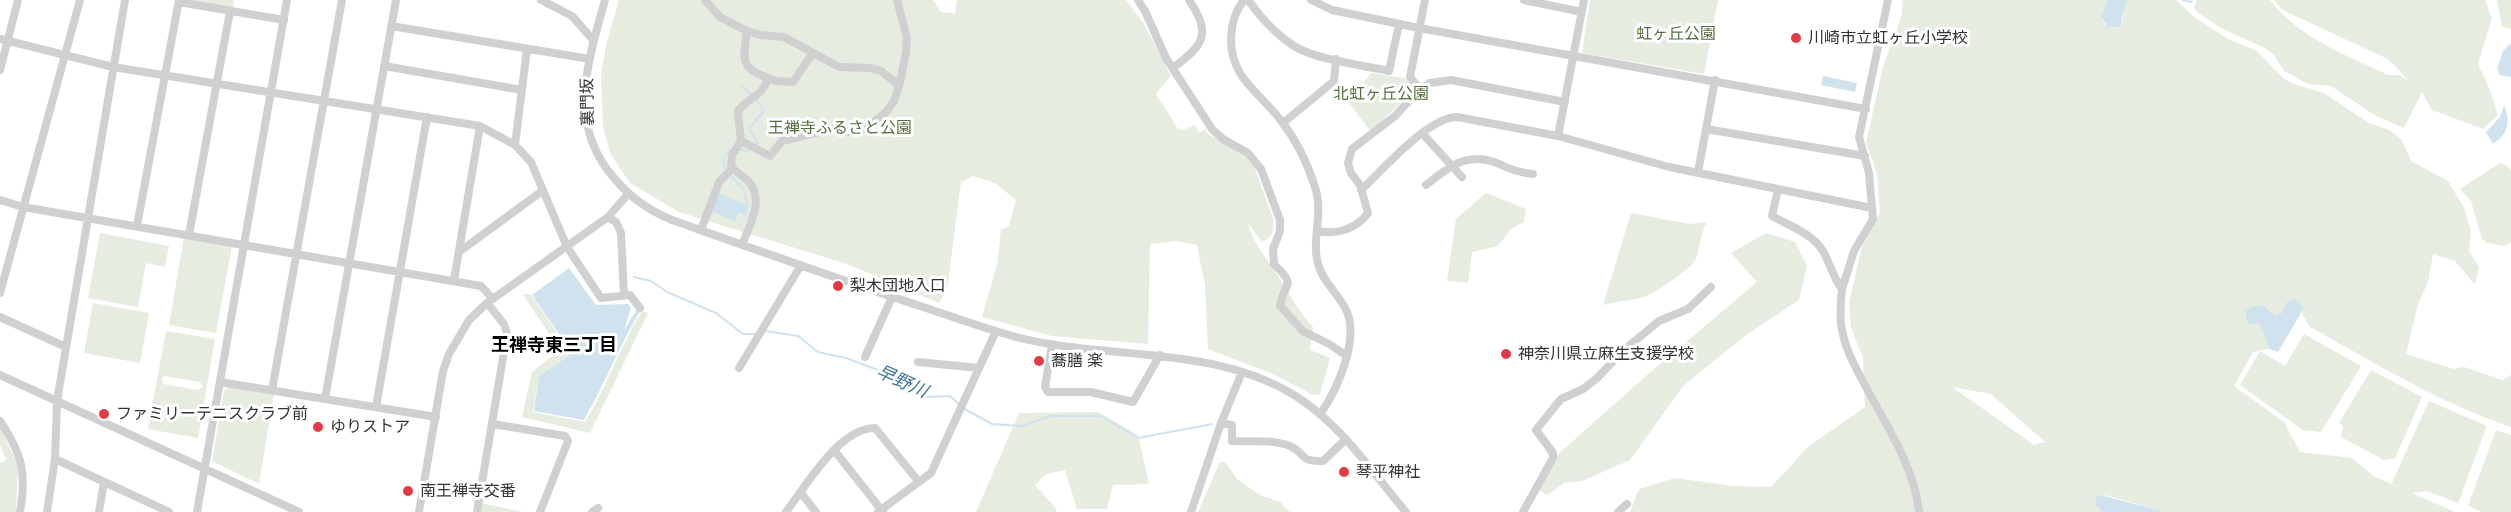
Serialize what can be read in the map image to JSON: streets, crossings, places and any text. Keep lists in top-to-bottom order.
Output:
{
  "streets": {
    "street": ["裏門坂"]
  },
  "districts": ["王禅寺東三丁目"],
  "water": ["早野川"],
  "parks": ["虹ヶ丘公園", "北虹ヶ丘公園", "王禅寺ふるさと公園"],
  "places": [
    "川崎市立虹ヶ丘小学校",
    "梨木団地入口",
    "神奈川県立麻生支援学校",
    "蕎膳 楽",
    "ファミリーテニスクラブ前",
    "ゆりストア",
    "琴平神社",
    "南王禅寺交番"
  ]
}
